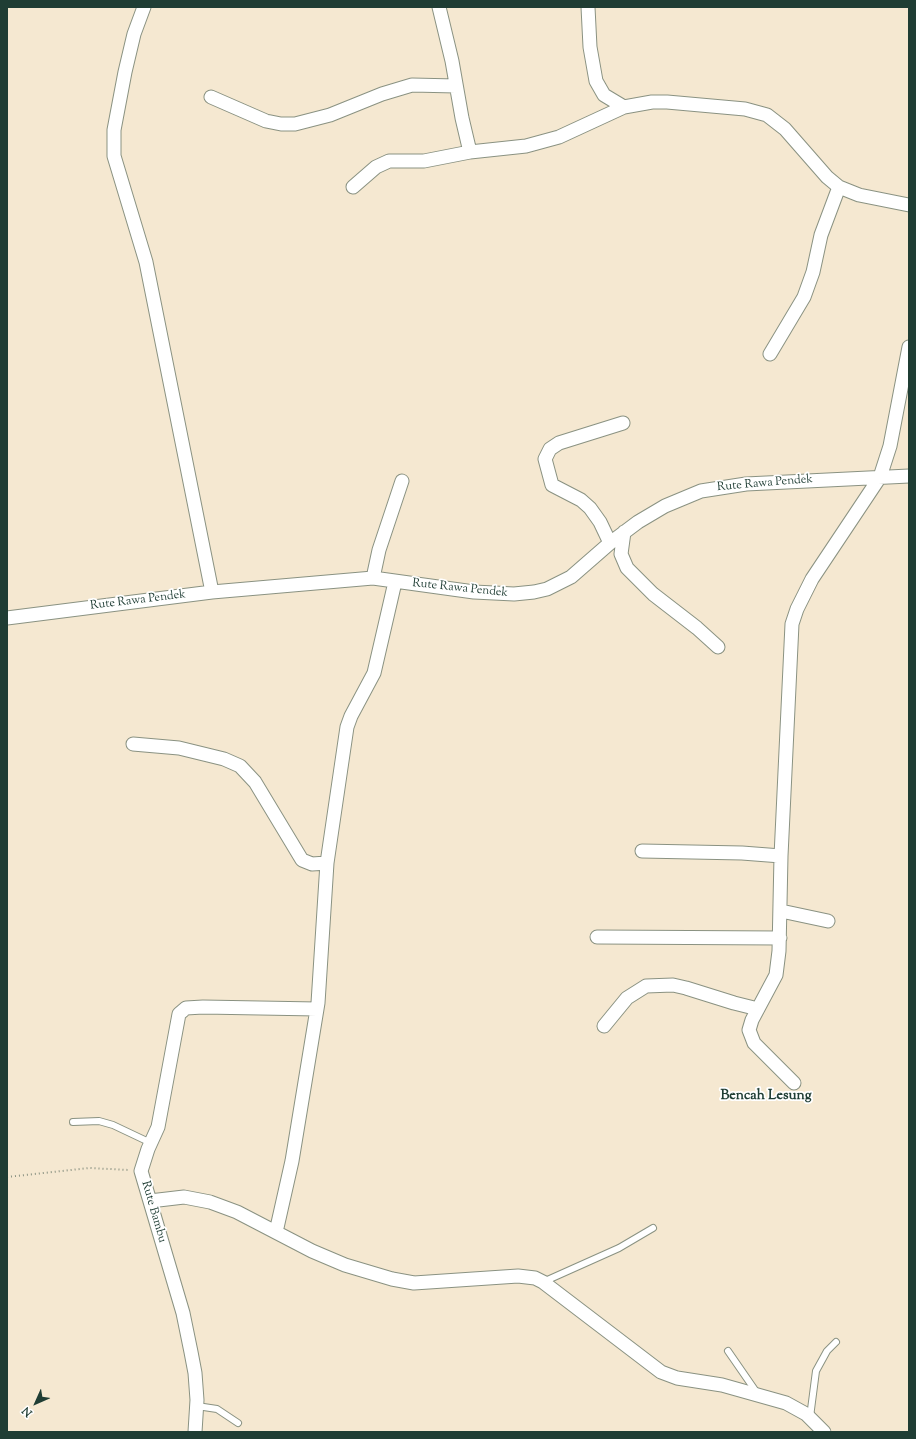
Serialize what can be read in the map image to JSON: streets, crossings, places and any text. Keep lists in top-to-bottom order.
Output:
{
  "streets": {
    "street": ["Rute Rawa Pendek", "Rute Bambu"]
  },
  "districts": ["Bencah Lesung"],
  "north": "bottom left"
}
